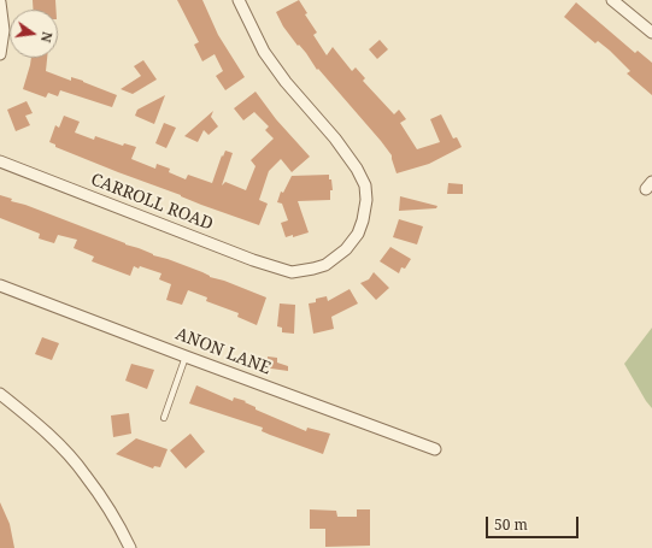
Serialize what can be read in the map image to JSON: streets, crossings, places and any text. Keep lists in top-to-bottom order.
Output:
{
  "streets": {
    "street": ["CARROLL ROAD", "ANON LANE"]
  },
  "scale_bar": "50 m",
  "north": "right"
}
